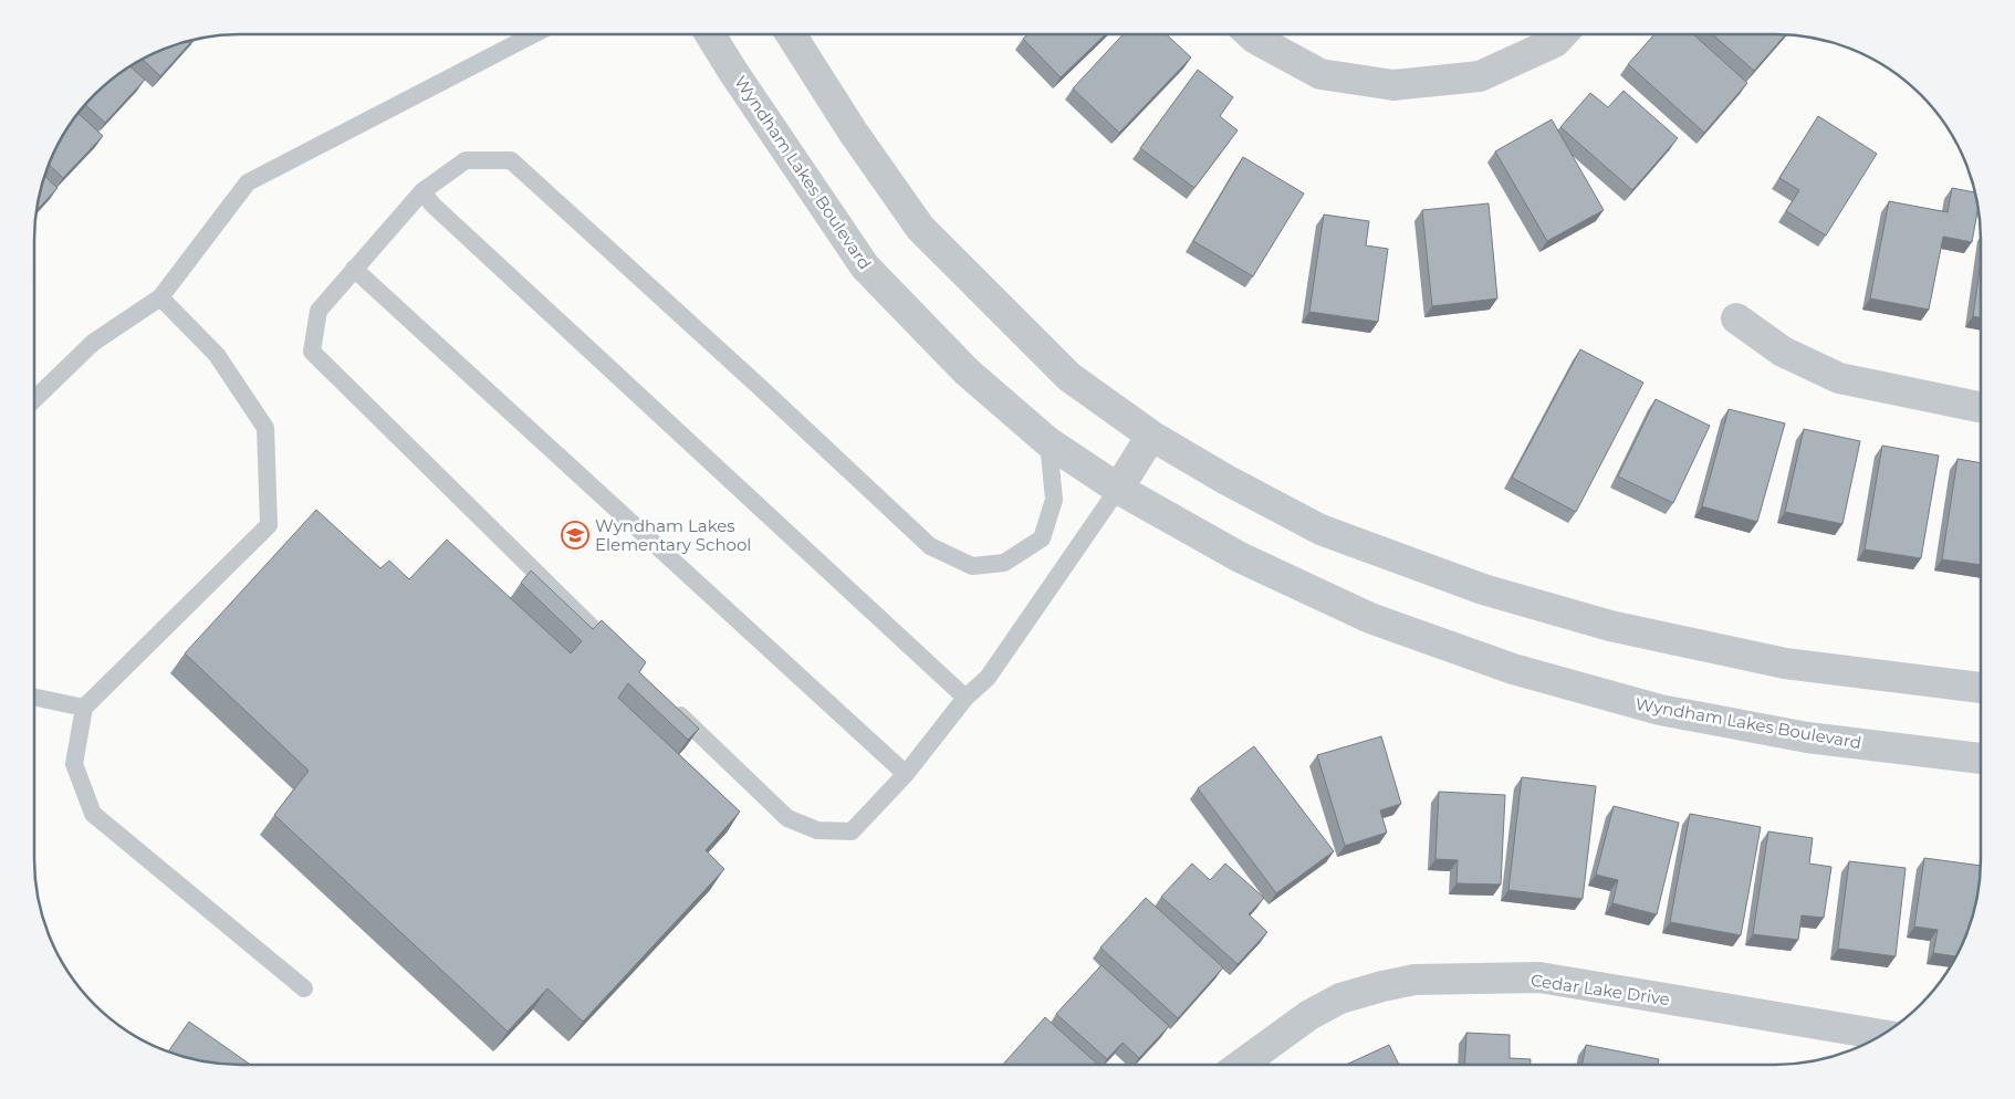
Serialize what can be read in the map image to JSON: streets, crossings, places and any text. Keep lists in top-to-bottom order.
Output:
{
  "streets": {
    "street": ["Wyndham Lakes Boulevard", "Cedar Lake Drive"]
  },
  "places": {
    "school or university": ["Wyndham Lakes Elementary School"]
  }
}
